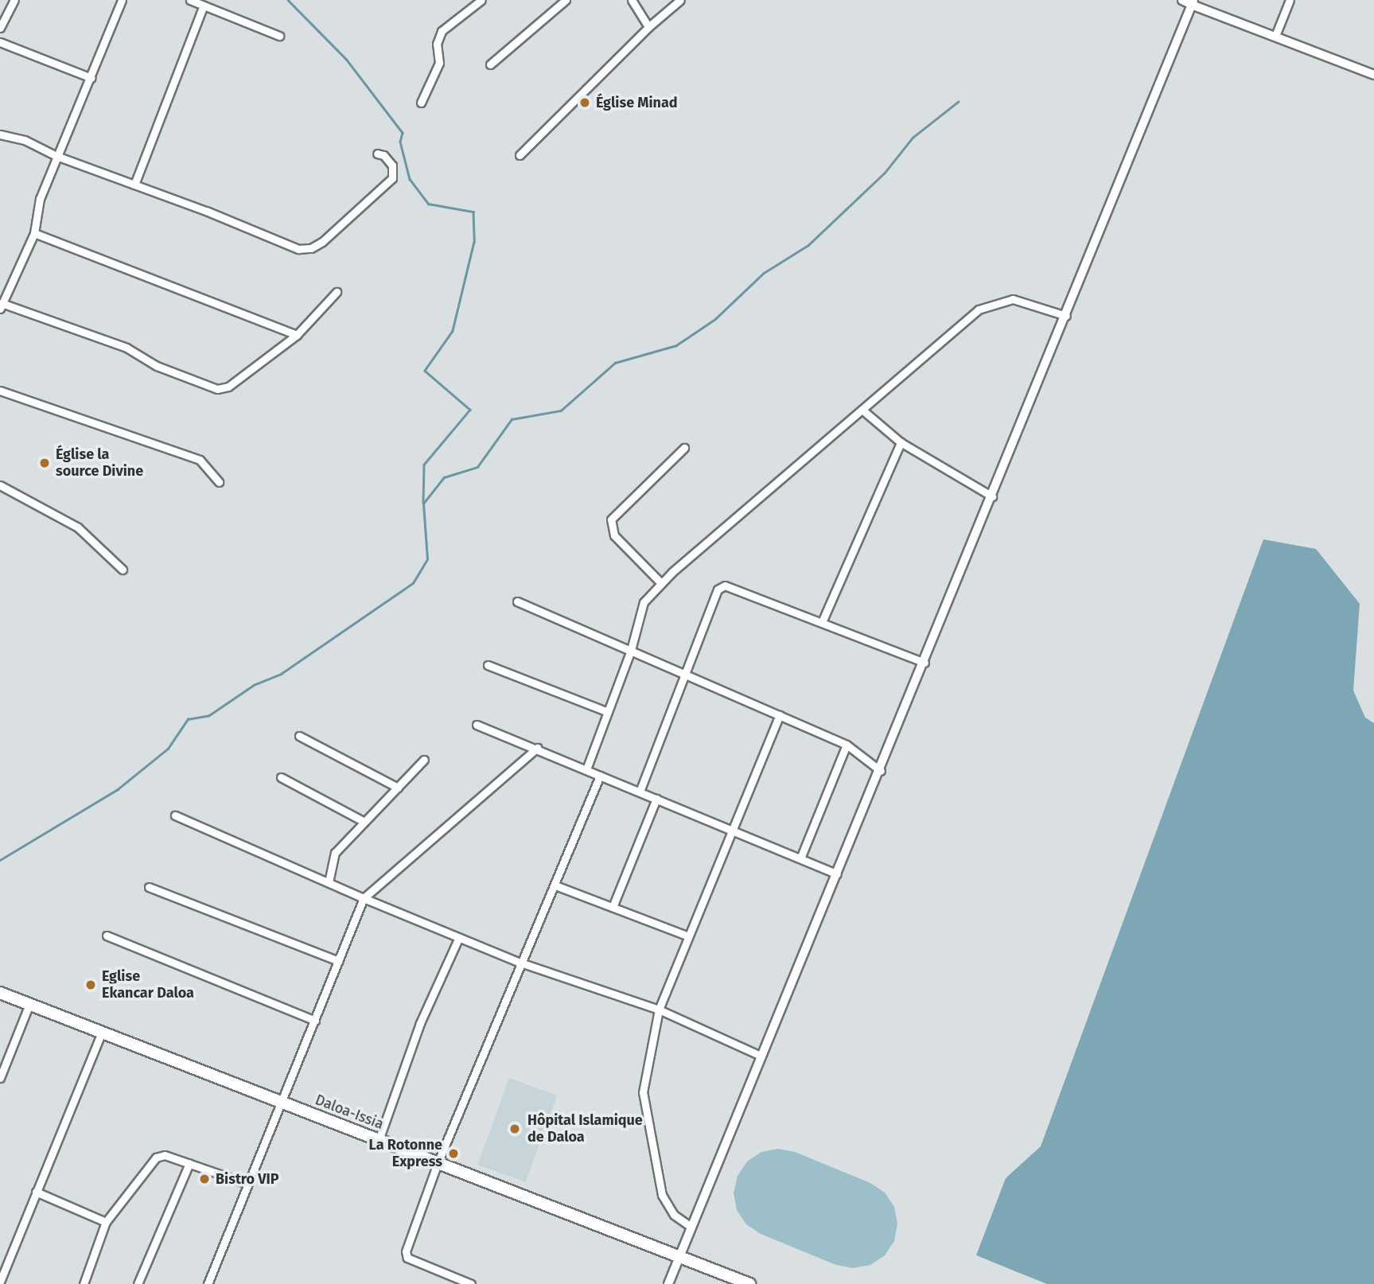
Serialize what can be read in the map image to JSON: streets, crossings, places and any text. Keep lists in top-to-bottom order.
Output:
{
  "streets": {
    "main road": ["Daloa-Issia"]
  },
  "places": [
    "Église Minad",
    "Église la source Divine",
    "Eglise Ekancar Daloa",
    "Hôpital Islamique de Daloa",
    "La Rotonne Express",
    "Bistro VIP"
  ]
}
